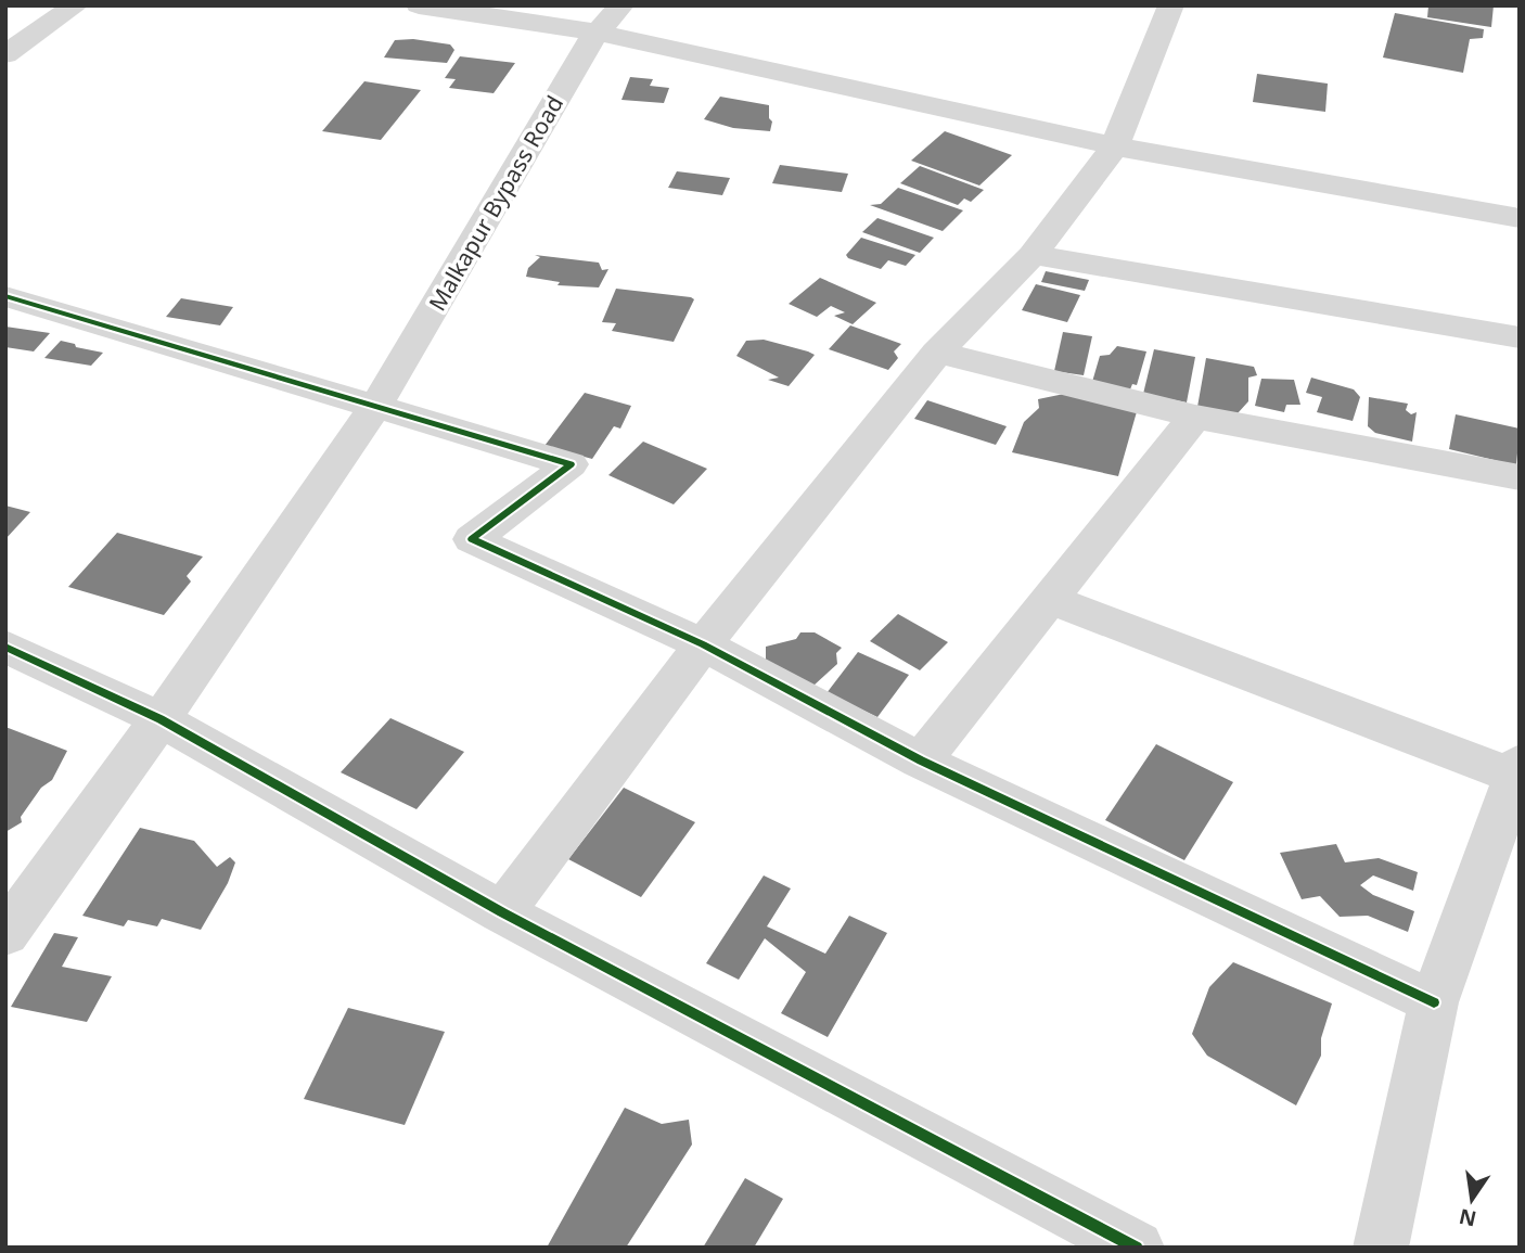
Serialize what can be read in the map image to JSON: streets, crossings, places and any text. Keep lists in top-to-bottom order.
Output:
{
  "streets": {
    "street": ["Malkapur Bypass Road"]
  },
  "north": "bottom"
}
